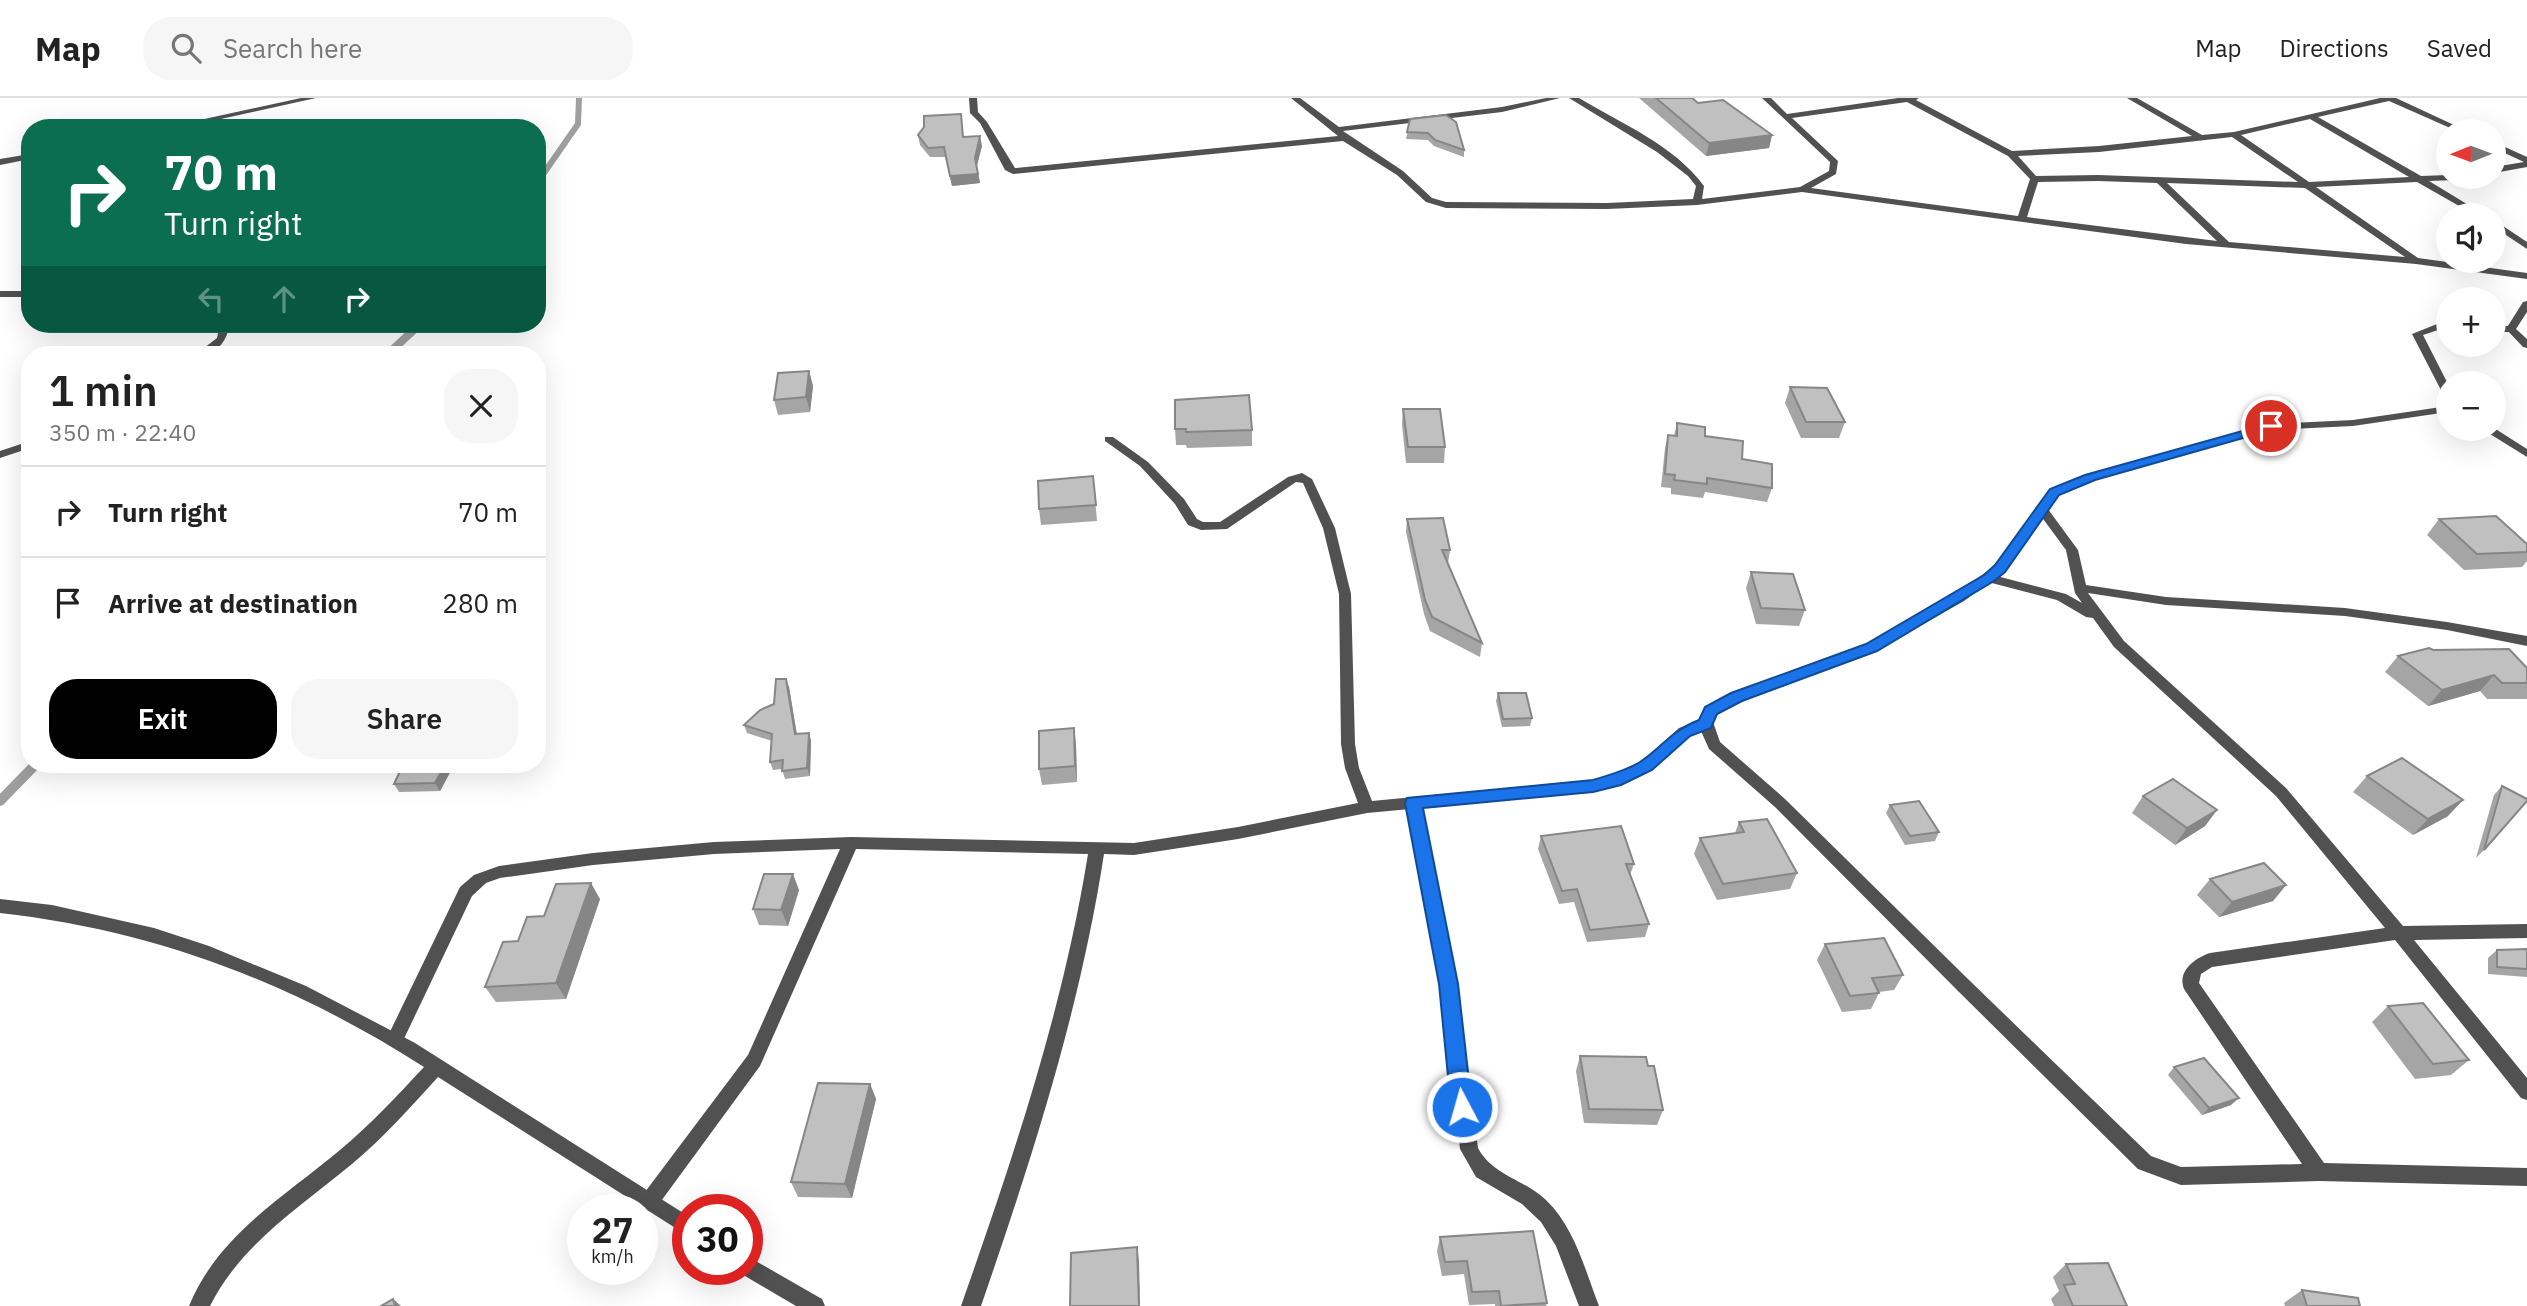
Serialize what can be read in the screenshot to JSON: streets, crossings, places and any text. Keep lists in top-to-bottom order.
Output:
{
  "north": "left",
  "page": {
    "header": "Map",
    "search": "Search here",
    "nav": ["Map", "Directions", "Saved"],
    "map_buttons": ["+", "−"],
    "turn": ["70 m", "Turn right"],
    "heading": ["1 min", "350 m · 22:40"],
    "list": [
      {
        "name": "Turn right",
        "value": "70 m"
      },
      {
        "name": "Arrive at destination",
        "value": "280 m"
      }
    ],
    "buttons": ["Exit", "Share"],
    "speed": "27 km/h",
    "limit": "30"
  }
}
